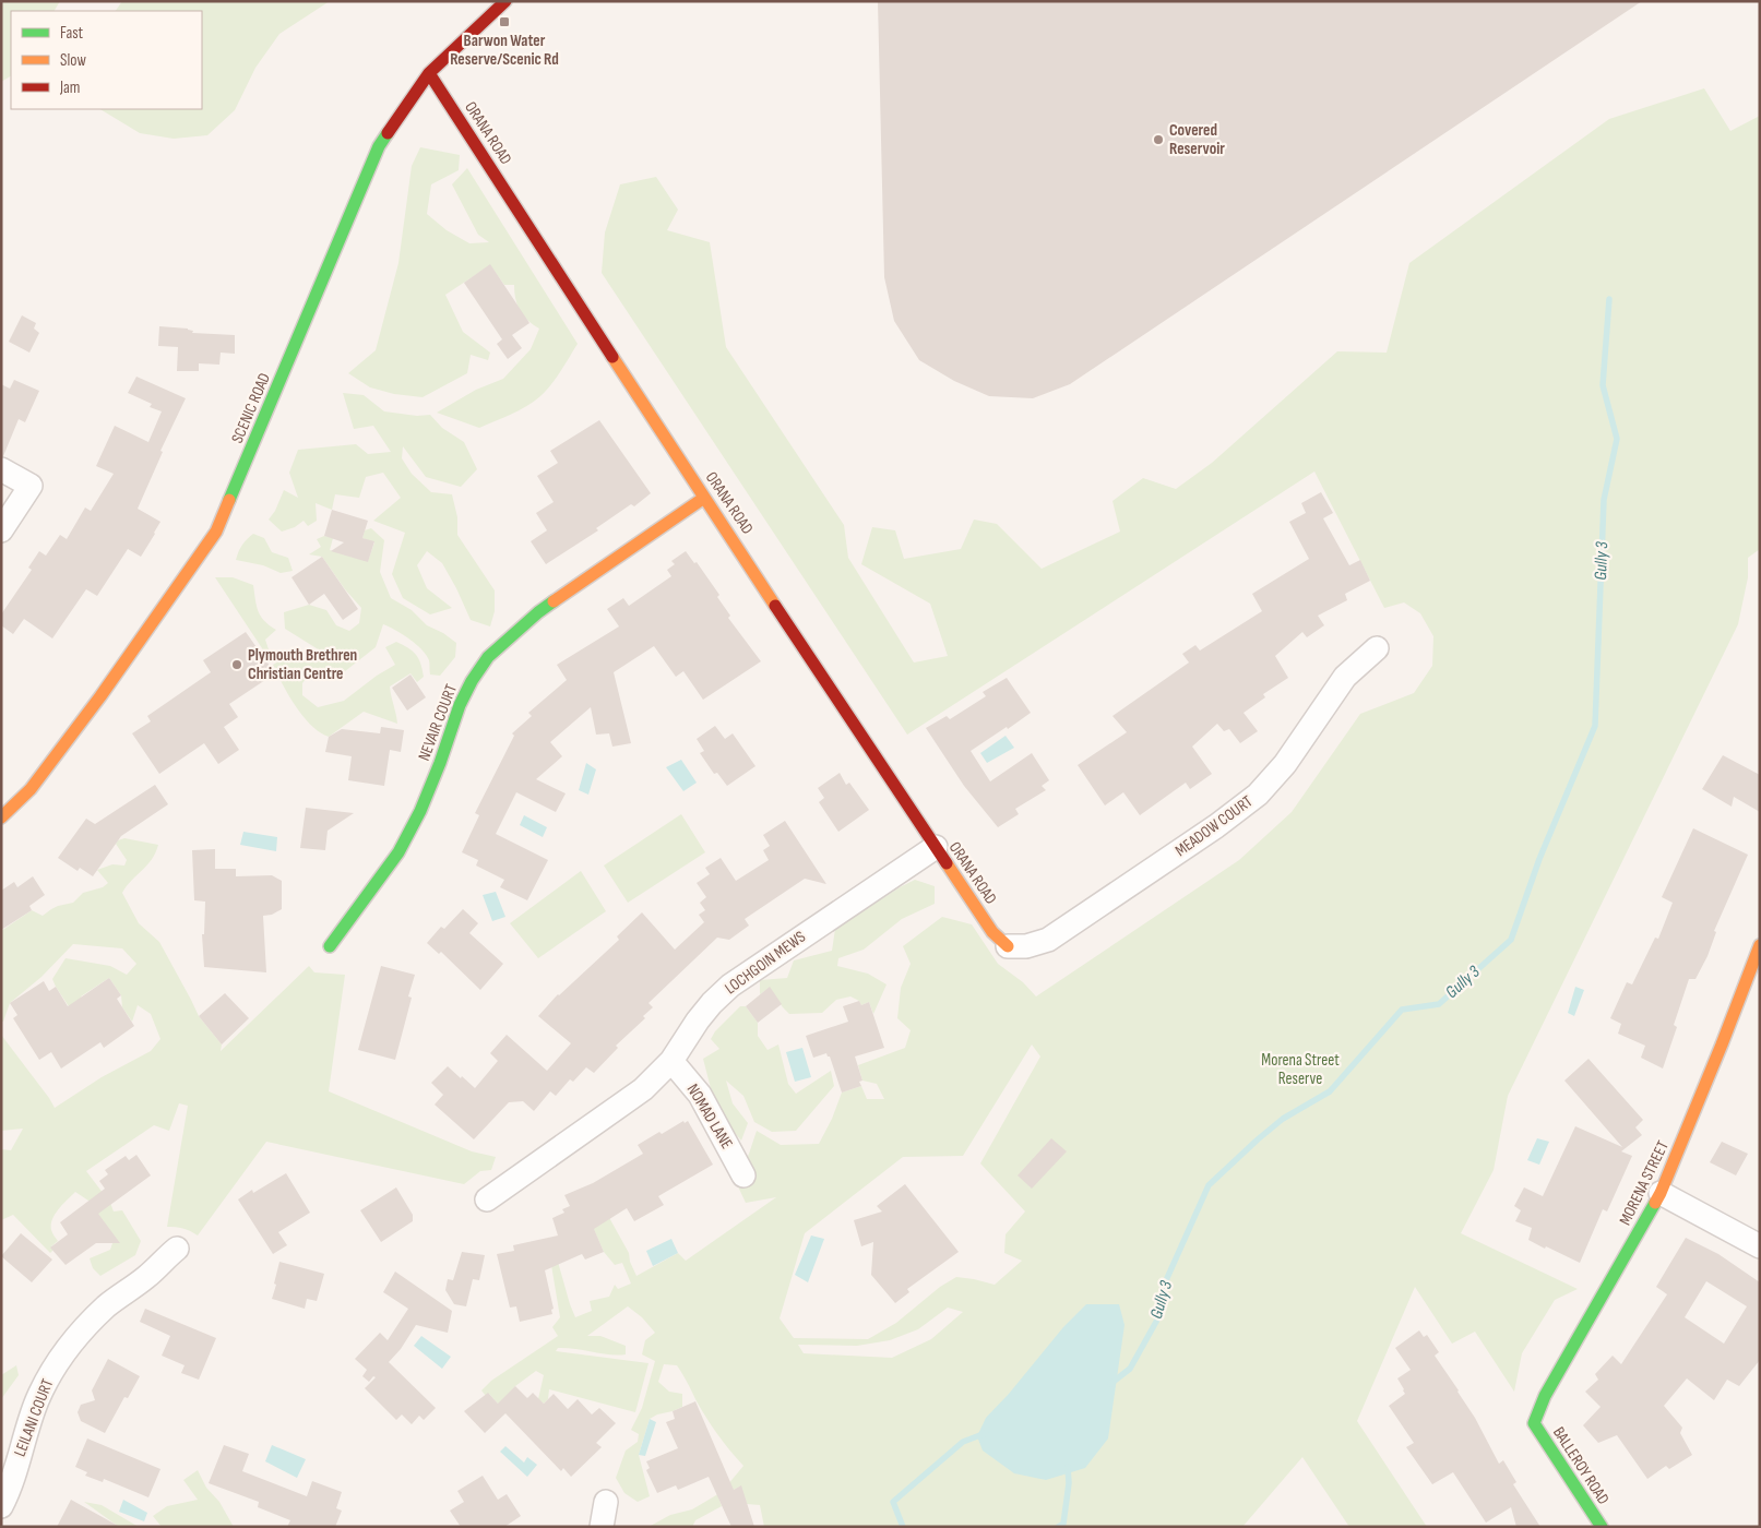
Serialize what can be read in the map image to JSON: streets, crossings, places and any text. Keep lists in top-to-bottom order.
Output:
{
  "streets": {
    "street": [
      "ORANA ROAD",
      "SCENIC ROAD",
      "NEVAIR COURT",
      "MEADOW COURT",
      "LOCHGOIN MEWS",
      "NOMAD LANE",
      "MORENA STREET",
      "LEILANI COURT",
      "BALLEROY ROAD"
    ]
  },
  "crossings": [
    ["ORANA ROAD", "SCENIC ROAD"],
    ["ORANA ROAD", "NEVAIR COURT"],
    ["ORANA ROAD", "MEADOW COURT"],
    ["ORANA ROAD", "LOCHGOIN MEWS"],
    ["LOCHGOIN MEWS", "NOMAD LANE"],
    ["MORENA STREET", "BALLEROY ROAD"]
  ],
  "water": ["Gully 3"],
  "parks": ["Morena Street Reserve"],
  "places": {
    "transit": ["Barwon Water Reserve/Scenic Rd"],
    "other": ["Covered Reservoir", "Plymouth Brethren Christian Centre"]
  },
  "legend": ["Fast", "Slow", "Jam"]
}
